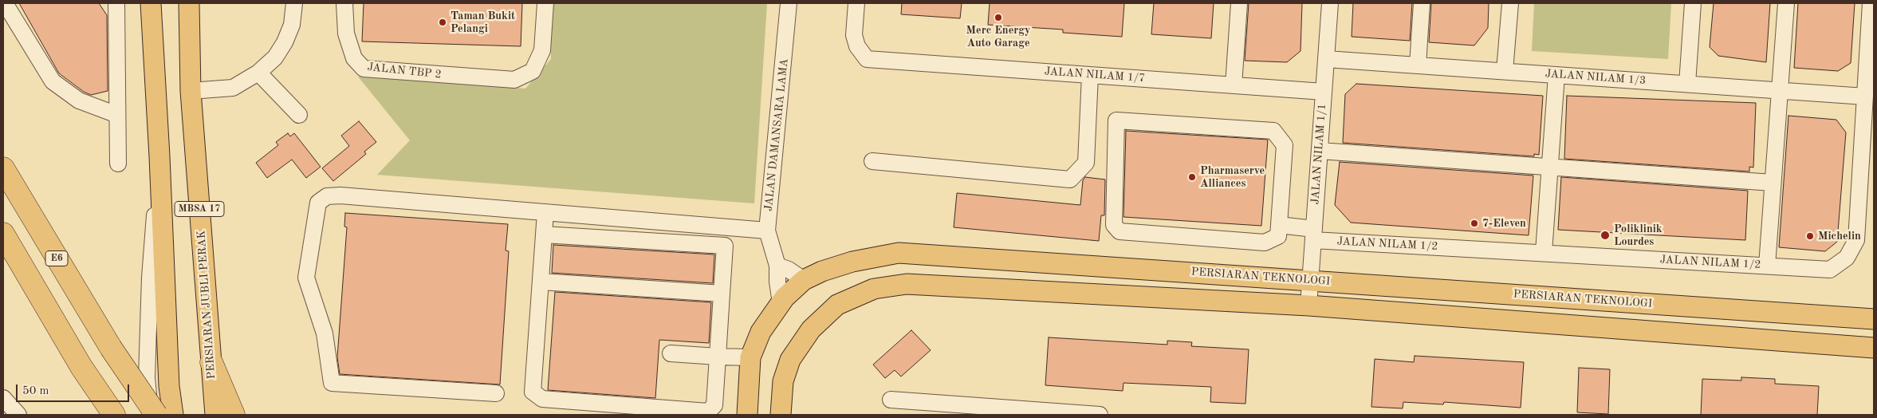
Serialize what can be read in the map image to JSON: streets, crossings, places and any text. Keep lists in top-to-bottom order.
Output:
{
  "streets": {
    "highway": ["E6"],
    "main road": ["MBSA 17", "PERSIARAN TEKNOLOGI", "PERSIARAN JUBLI PERAK"],
    "street": [
      "JALAN TBP 2",
      "JALAN NILAM 1/7",
      "JALAN NILAM 1/3",
      "JALAN DAMANSARA LAMA",
      "JALAN NILAM 1/1",
      "JALAN NILAM 1/2"
    ]
  },
  "crossings": [
    ["JALAN NILAM 1/7", "JALAN NILAM 1/1"],
    ["JALAN NILAM 1/3", "JALAN NILAM 1/1"],
    ["JALAN NILAM 1/3", "JALAN NILAM 1/2"],
    ["JALAN DAMANSARA LAMA", "PERSIARAN TEKNOLOGI"],
    ["JALAN NILAM 1/1", "JALAN NILAM 1/2"],
    ["JALAN NILAM 1/1", "PERSIARAN TEKNOLOGI"]
  ],
  "places": [
    "Merc Energy Auto Garage",
    "Taman Bukit Pelangi",
    "Pharmaserve Alliances",
    "7-Eleven",
    "Poliklinik Lourdes",
    "Michelin"
  ],
  "scale_bar": "50 m"
}
